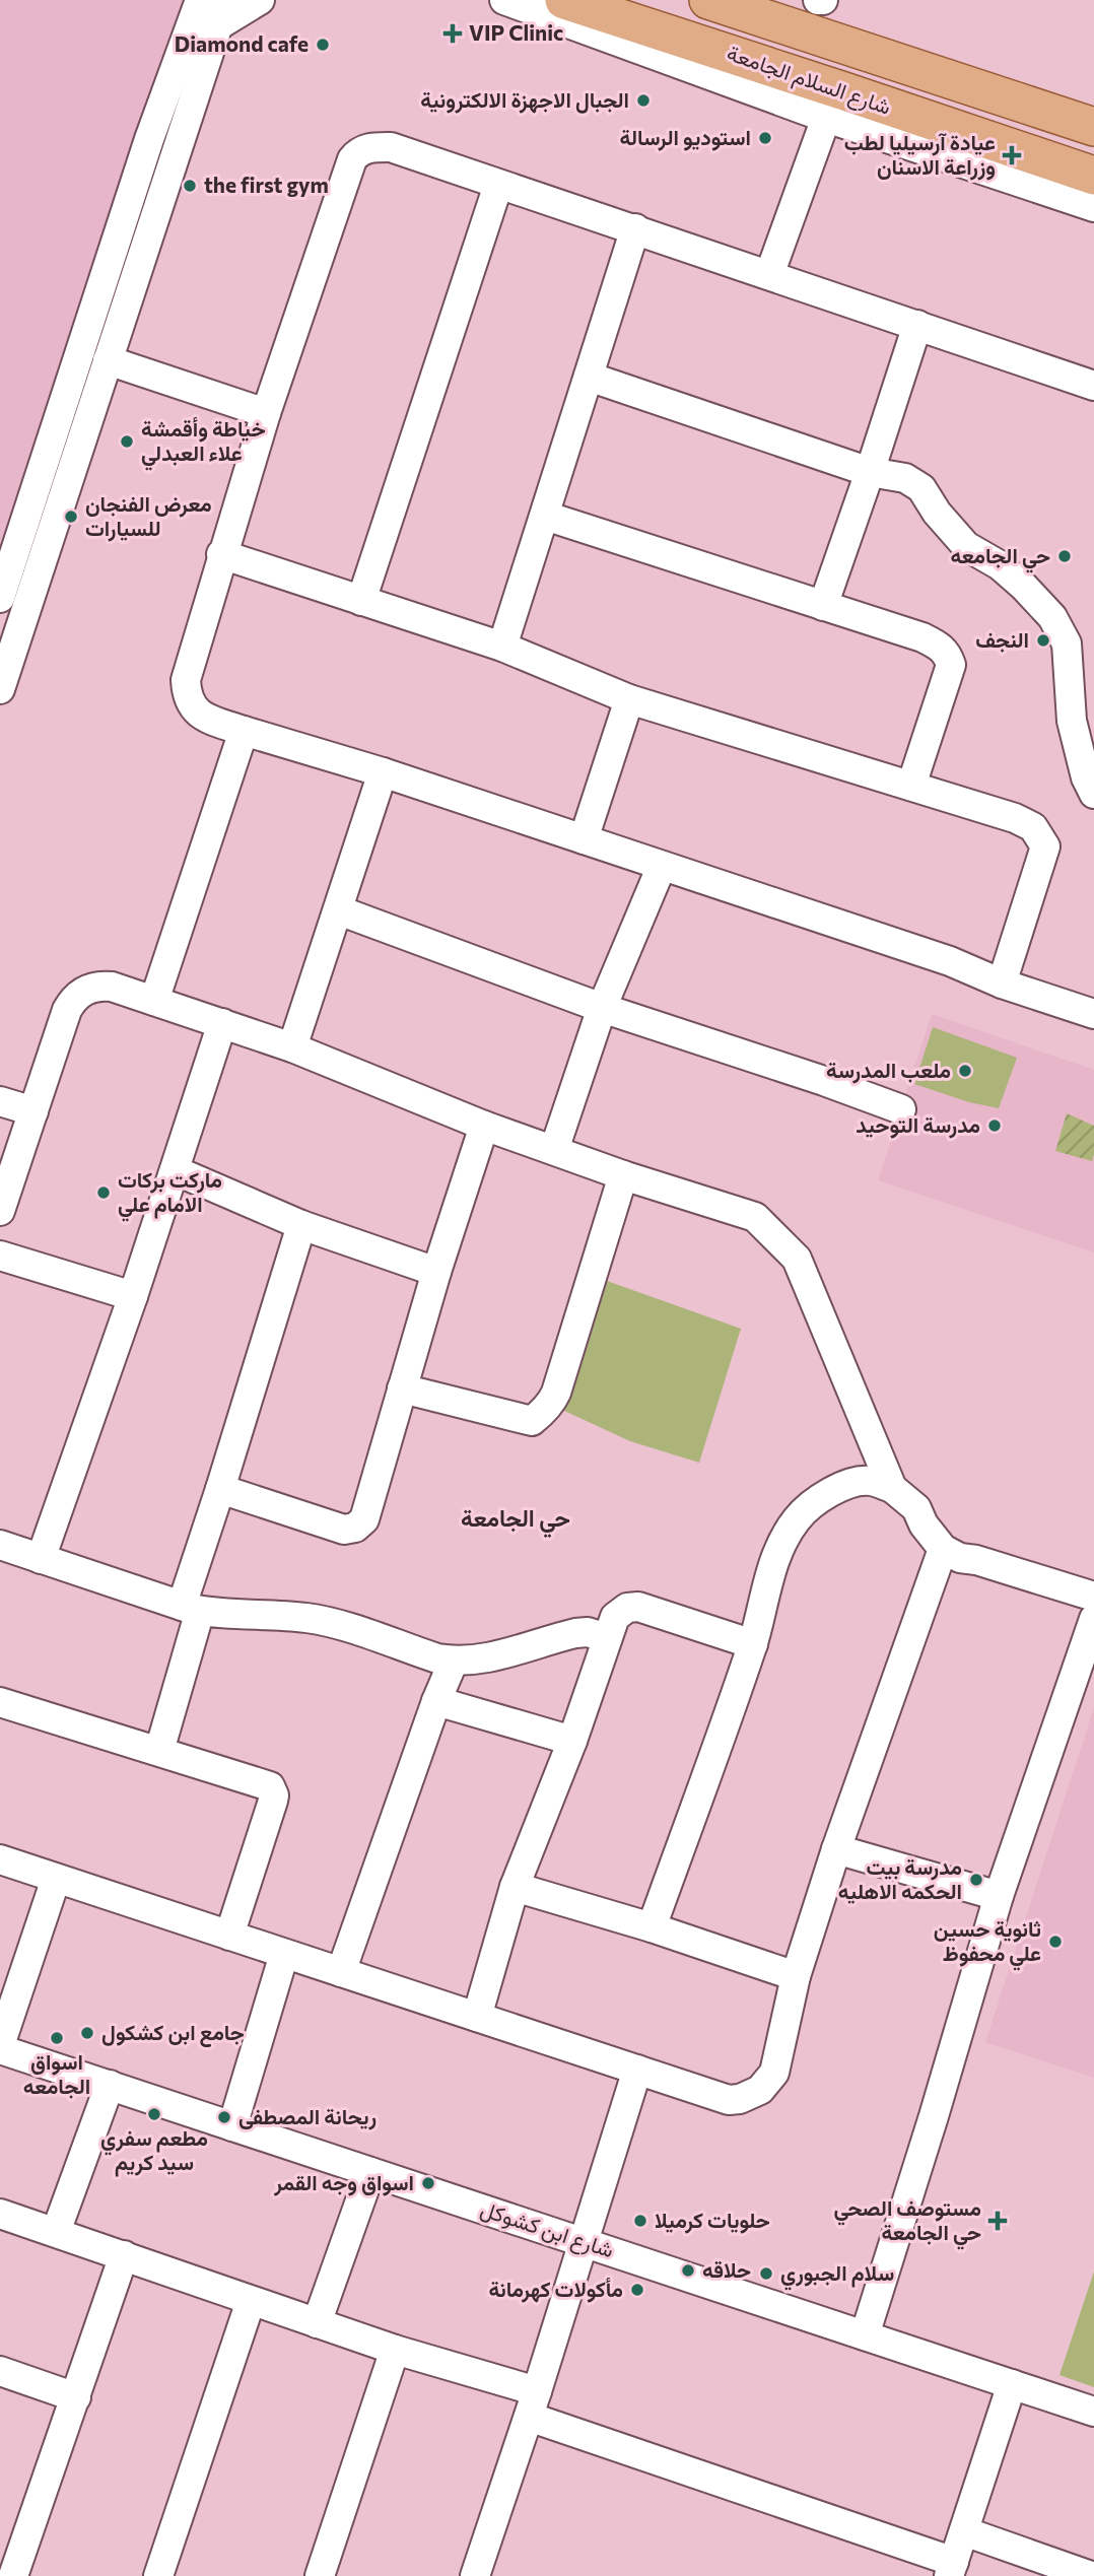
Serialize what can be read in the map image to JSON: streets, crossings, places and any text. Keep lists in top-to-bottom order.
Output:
{
  "streets": {
    "main road": ["شارع السلام الجامعة"],
    "street": ["شارع ابن كشوكل"]
  },
  "districts": ["حي الجامعة"],
  "places": {
    "health": ["VIP Clinic", "عيادة آرسيليا لطب وزراعة الاسنان", "مستوصف الصحي حي الجامعة"],
    "other": [
      "Diamond cafe",
      "الجبال الاجهزة الالكترونية",
      "استوديو الرسالة",
      "the first gym",
      "خياطة وأقمشة علاء العبدلي",
      "معرض الفنجان للسيارات",
      "حي الجامعه",
      "النجف",
      "ملعب المدرسة",
      "مدرسة التوحيد",
      "ماركت بركات الامام علي",
      "مدرسة بيت الحكمه الاهليه",
      "ثانوية حسين علي محفوظ",
      "جامع ابن كشكول",
      "اسواق الجامعه",
      "مطعم سفري سيد كريم",
      "ريحانة المصطفى",
      "اسواق وجه القمر",
      "حلويات كرميلا",
      "حلاقه",
      "سلام الجبوري",
      "مأكولات كهرمانة"
    ]
  }
}
